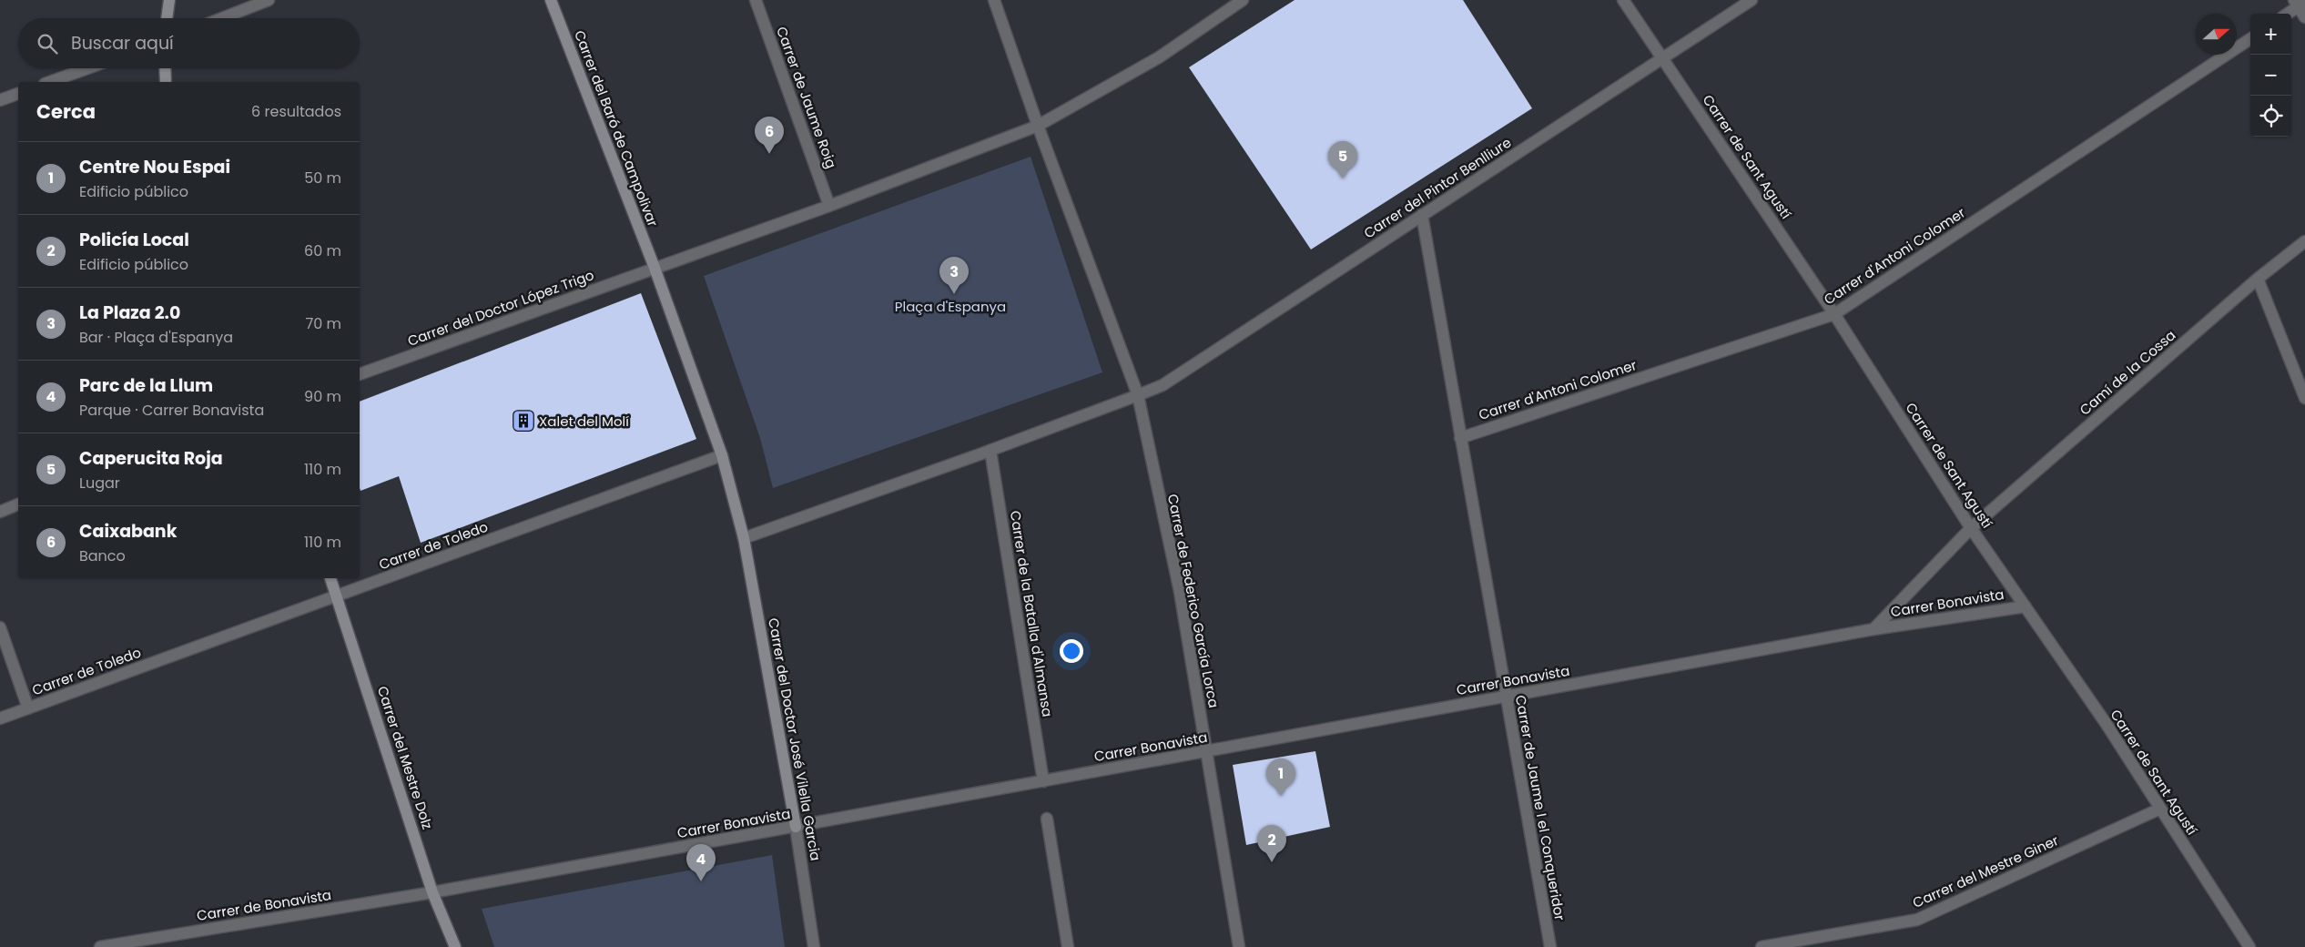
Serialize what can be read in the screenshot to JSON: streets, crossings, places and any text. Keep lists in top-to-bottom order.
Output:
{
  "streets": {
    "street": [
      "Carrer de Jaume Roig",
      "Carrer del Baró de Campolivar",
      "Carrer de Sant Agustí",
      "Carrer del Pintor Benlliure",
      "Carrer d'Antoni Colomer",
      "Carrer del Doctor López Trigo",
      "Camí de la Cossa",
      "Carrer de Toledo",
      "Carrer de Federico García Lorca",
      "Carrer Bonavista",
      "Carrer de la Batalla d'Almansa",
      "Carrer del Doctor José Vilella Garcia",
      "Carrer del Mestre Dolz",
      "Carrer de Jaume I el Conqueridor",
      "Carrer del Mestre Giner",
      "Carrer de Bonavista"
    ]
  },
  "crossings": [
    ["Carrer del Baró de Campolivar", "Carrer del Doctor López Trigo"],
    ["Carrer de Sant Agustí", "Carrer del Pintor Benlliure"],
    ["Carrer de Sant Agustí", "Carrer d'Antoni Colomer"],
    ["Carrer de Sant Agustí", "Camí de la Cossa"],
    ["Carrer de Sant Agustí", "Carrer Bonavista"],
    ["Carrer de Sant Agustí", "Carrer del Mestre Giner"],
    ["Carrer del Pintor Benlliure", "Carrer de Federico García Lorca"],
    ["Carrer del Pintor Benlliure", "Carrer de Jaume I el Conqueridor"],
    ["Carrer d'Antoni Colomer", "Carrer de Jaume I el Conqueridor"],
    ["Camí de la Cossa", "Carrer Bonavista"],
    ["Carrer de Toledo", "Carrer del Mestre Dolz"],
    ["Carrer de Federico García Lorca", "Carrer Bonavista"],
    ["Carrer Bonavista", "Carrer de la Batalla d'Almansa"],
    ["Carrer Bonavista", "Carrer del Doctor José Vilella Garcia"],
    ["Carrer Bonavista", "Carrer del Mestre Dolz"],
    ["Carrer Bonavista", "Carrer de Jaume I el Conqueridor"],
    ["Carrer Bonavista", "Carrer de Bonavista"],
    ["Carrer del Mestre Dolz", "Carrer de Bonavista"]
  ],
  "parks": ["Plaça d'Espanya"],
  "places": {
    "building": ["Xalet del Molí"]
  },
  "north": "right",
  "page": {
    "map_buttons": ["+", "−"],
    "search": "Buscar aquí",
    "heading": ["Cerca", "6 resultados"],
    "pins": [
      "6",
      "5",
      "3",
      "1",
      "2",
      "4"
    ],
    "list": [
      {
        "mark": "1",
        "name": "Centre Nou Espai",
        "note": "Edificio público",
        "value": "50 m"
      },
      {
        "mark": "2",
        "name": "Policía Local",
        "note": "Edificio público",
        "value": "60 m"
      },
      {
        "mark": "3",
        "name": "La Plaza 2.0",
        "note": "Bar · Plaça d'Espanya",
        "value": "70 m"
      },
      {
        "mark": "4",
        "name": "Parc de la Llum",
        "note": "Parque · Carrer Bonavista",
        "value": "90 m"
      },
      {
        "mark": "5",
        "name": "Caperucita Roja",
        "note": "Lugar",
        "value": "110 m"
      },
      {
        "mark": "6",
        "name": "Caixabank",
        "note": "Banco",
        "value": "110 m"
      }
    ]
  }
}
